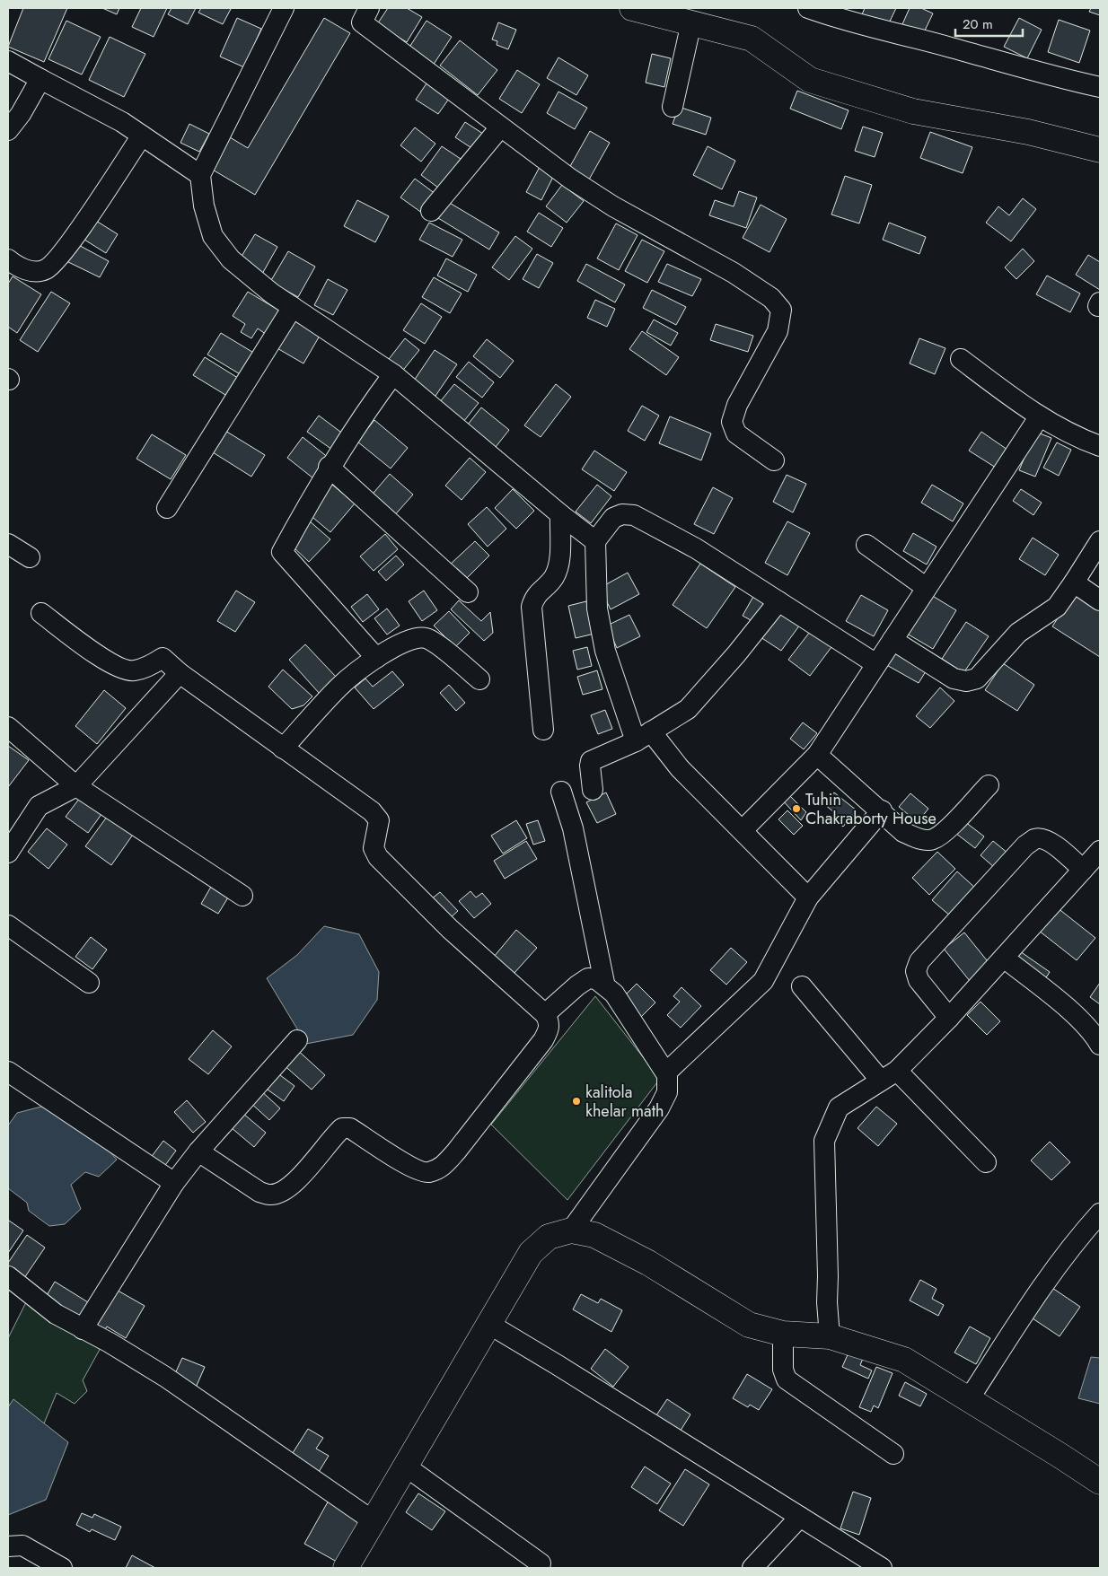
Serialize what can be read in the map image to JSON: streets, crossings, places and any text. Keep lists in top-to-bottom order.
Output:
{
  "places": ["Tuhin Chakraborty House", "kalitola khelar math"],
  "scale_bar": "20 m"
}
